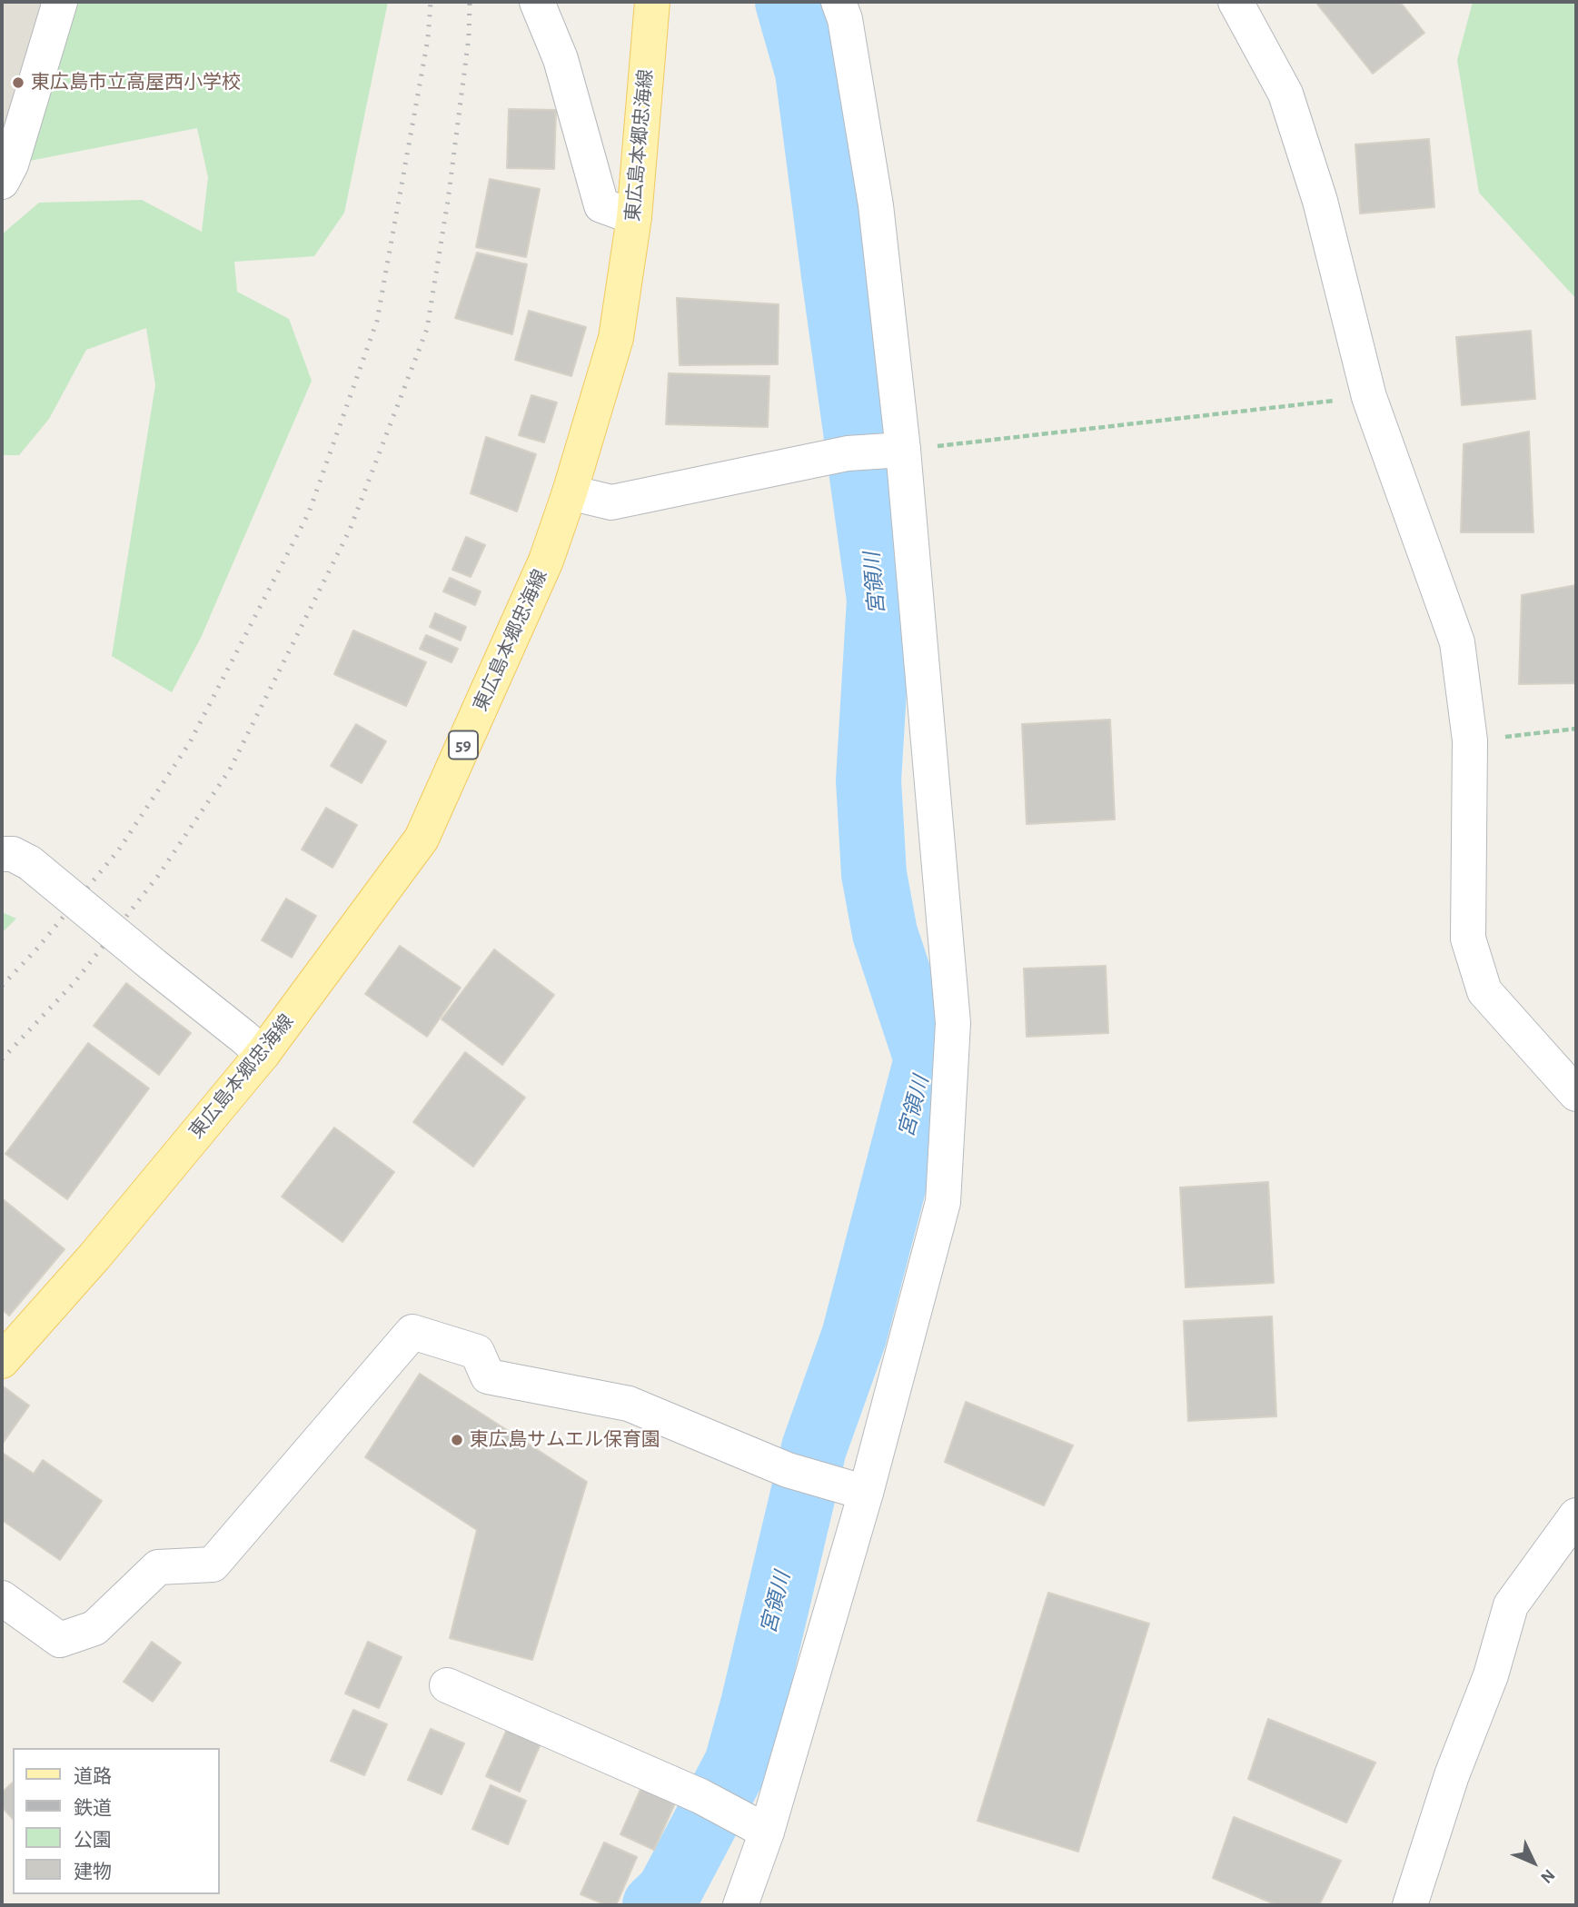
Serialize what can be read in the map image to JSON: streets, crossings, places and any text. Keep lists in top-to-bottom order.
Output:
{
  "streets": {
    "main road": ["東広島本郷忠海線", "59"]
  },
  "water": ["宮領川"],
  "places": ["東広島市立高屋西小学校", "東広島サムエル保育園"],
  "legend": [
    "道路",
    "鉄道",
    "公園",
    "建物"
  ],
  "north": "bottom right"
}
